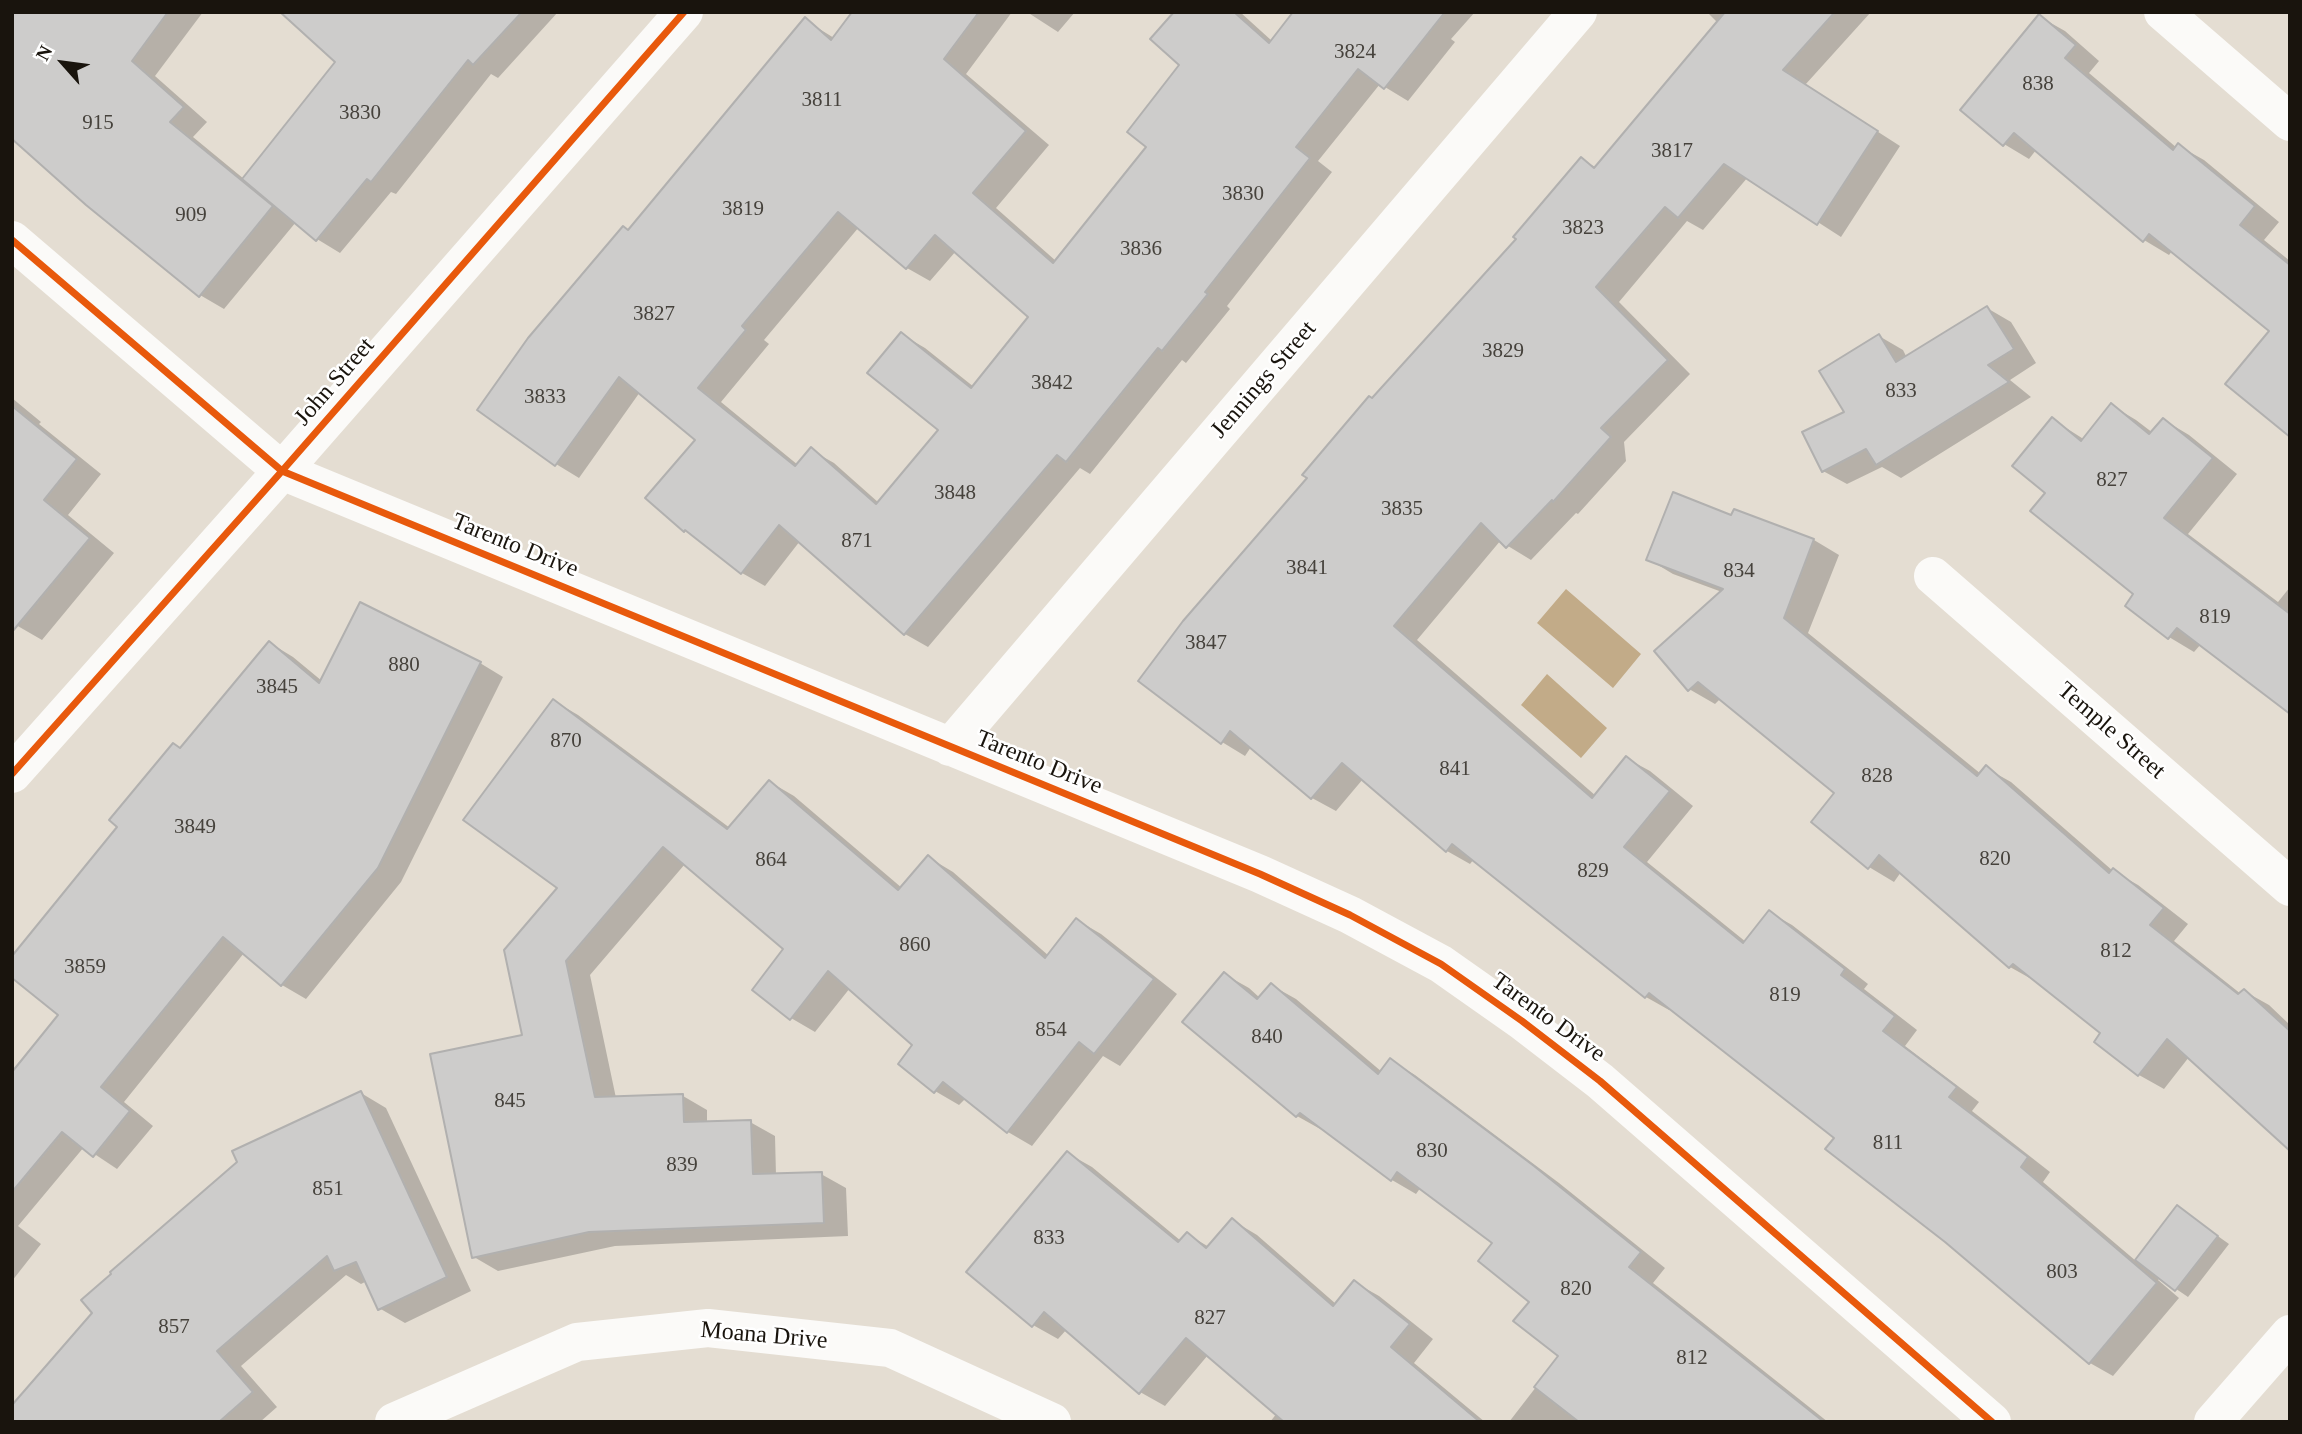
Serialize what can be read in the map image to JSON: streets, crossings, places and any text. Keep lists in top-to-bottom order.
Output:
{
  "streets": {
    "street": [
      "Jennings Street",
      "John Street",
      "Tarento Drive",
      "Temple Street",
      "Moana Drive"
    ]
  },
  "crossings": [
    ["Jennings Street", "Tarento Drive"],
    ["John Street", "Tarento Drive"]
  ],
  "house_numbers": [
    "3824",
    "838",
    "3811",
    "3830",
    "915",
    "3817",
    "3830",
    "3819",
    "909",
    "3823",
    "3836",
    "3827",
    "3829",
    "3842",
    "833",
    "3833",
    "827",
    "3848",
    "3835",
    "871",
    "3841",
    "834",
    "819",
    "3847",
    "880",
    "3845",
    "870",
    "841",
    "828",
    "3849",
    "820",
    "864",
    "829",
    "860",
    "812",
    "3859",
    "819",
    "854",
    "840",
    "845",
    "811",
    "830",
    "839",
    "851",
    "833",
    "803",
    "820",
    "827",
    "857",
    "812"
  ],
  "north": "top left"
}
